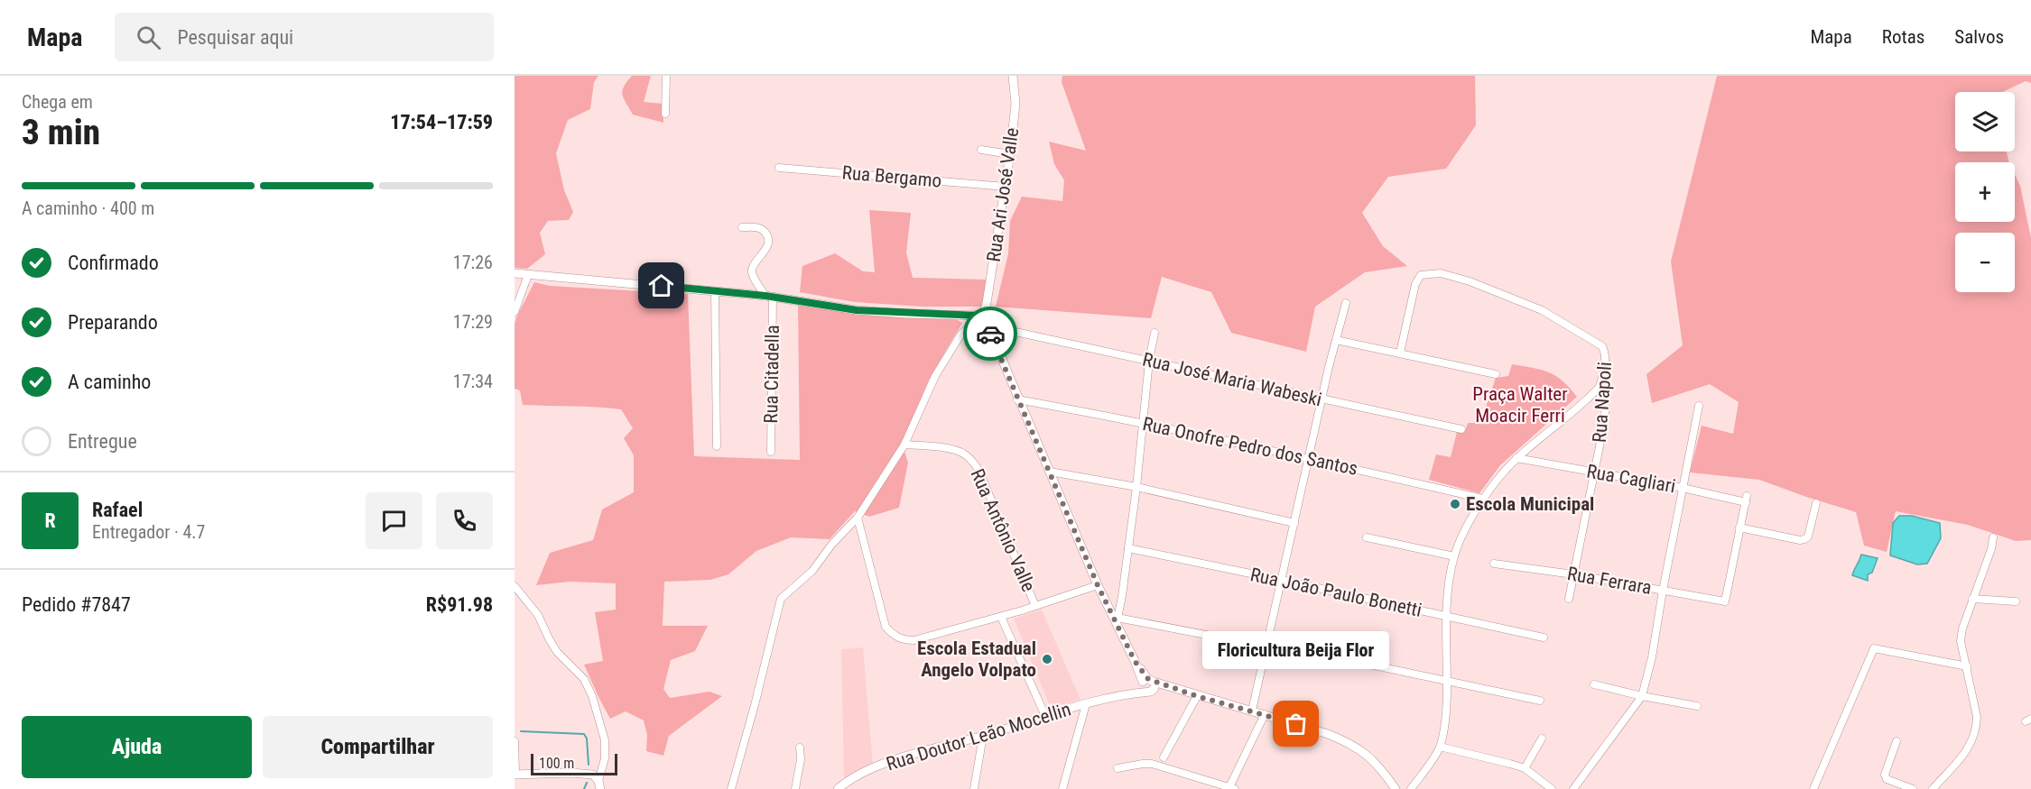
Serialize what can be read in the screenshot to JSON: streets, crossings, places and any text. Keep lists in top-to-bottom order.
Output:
{
  "streets": {
    "street": [
      "Rua Bergamo",
      "Rua Ari José Valle",
      "Rua Citadella",
      "Rua José Maria Wabeski",
      "Rua Napoli",
      "Rua Onofre Pedro dos Santos",
      "Rua Cagliari",
      "Rua Antônio Valle",
      "Rua Ferrara",
      "Rua João Paulo Bonetti",
      "Rua Doutor Leão Mocellin"
    ]
  },
  "crossings": [
    ["Rua Bergamo", "Rua Ari José Valle"],
    ["Rua Ari José Valle", "Rua José Maria Wabeski"],
    ["Rua Napoli", "Rua Cagliari"],
    ["Rua Napoli", "Rua Ferrara"],
    ["Rua Cagliari", "Rua Ferrara"]
  ],
  "parks": ["Praça Walter Moacir Ferri"],
  "places": ["Escola Municipal", "Escola Estadual Angelo Volpato", "Floricultura Beija Flor"],
  "scale_bar": "100 m",
  "page": {
    "header": "Mapa",
    "search": "Pesquisar aqui",
    "nav": ["Mapa", "Rotas", "Salvos"],
    "heading": ["3 min", "Chega em", "17:54–17:59"],
    "panel": [
      "Rafael",
      "Entregador · 4.7",
      "Pedido #7847",
      "R$91.98"
    ],
    "map_buttons": ["+", "−"],
    "bar": "A caminho · 400 m",
    "list": [
      ["Confirmado", "17:26"],
      ["Preparando", "17:29"],
      ["A caminho", "17:34"],
      "Entregue"
    ],
    "round": "R",
    "bubble": "Floricultura Beija Flor",
    "buttons": ["Ajuda", "Compartilhar"],
    "scale": "100 m"
  }
}
